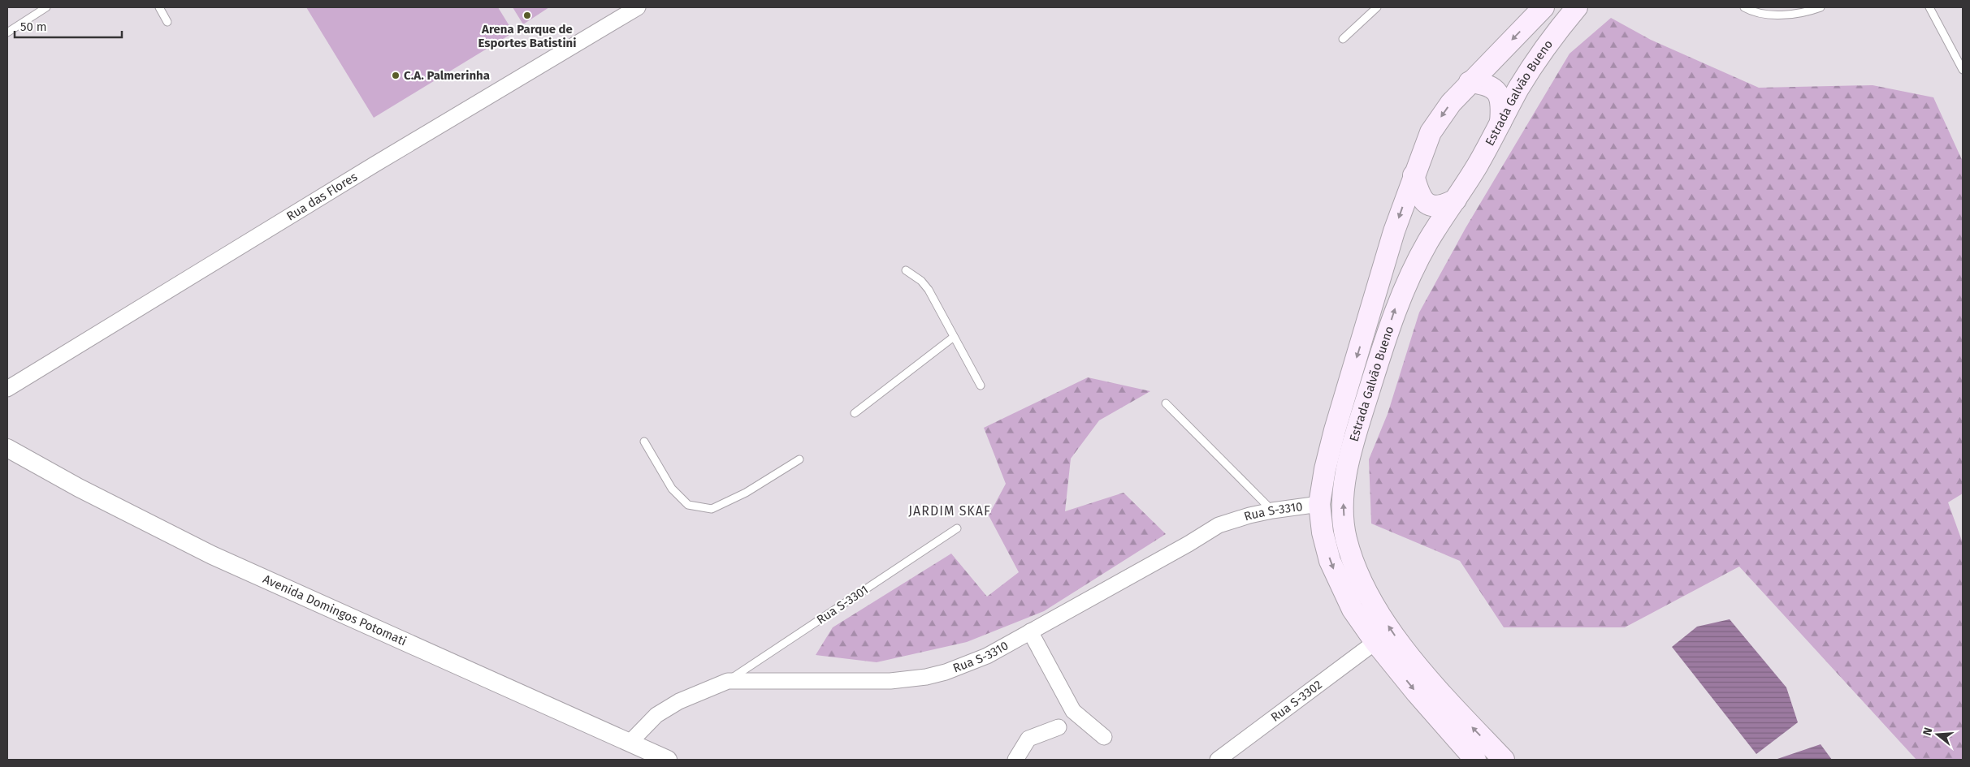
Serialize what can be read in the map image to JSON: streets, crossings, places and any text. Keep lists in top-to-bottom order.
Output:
{
  "streets": {
    "main road": ["Estrada Galvão Bueno"],
    "street": [
      "Rua das Flores",
      "Rua S-3310",
      "Avenida Domingos Potomati",
      "Rua S-3302"
    ],
    "lane": ["Rua S-3301"]
  },
  "crossings": [
    ["Estrada Galvão Bueno", "Rua S-3310"],
    ["Estrada Galvão Bueno", "Rua S-3302"],
    ["Rua S-3310", "Rua S-3301"],
    ["Rua S-3310", "Avenida Domingos Potomati"]
  ],
  "districts": ["JARDIM SKAF"],
  "places": ["Arena Parque de Esportes Batistini", "C.A. Palmerinha"],
  "scale_bar": "50 m",
  "north": "left"
}
